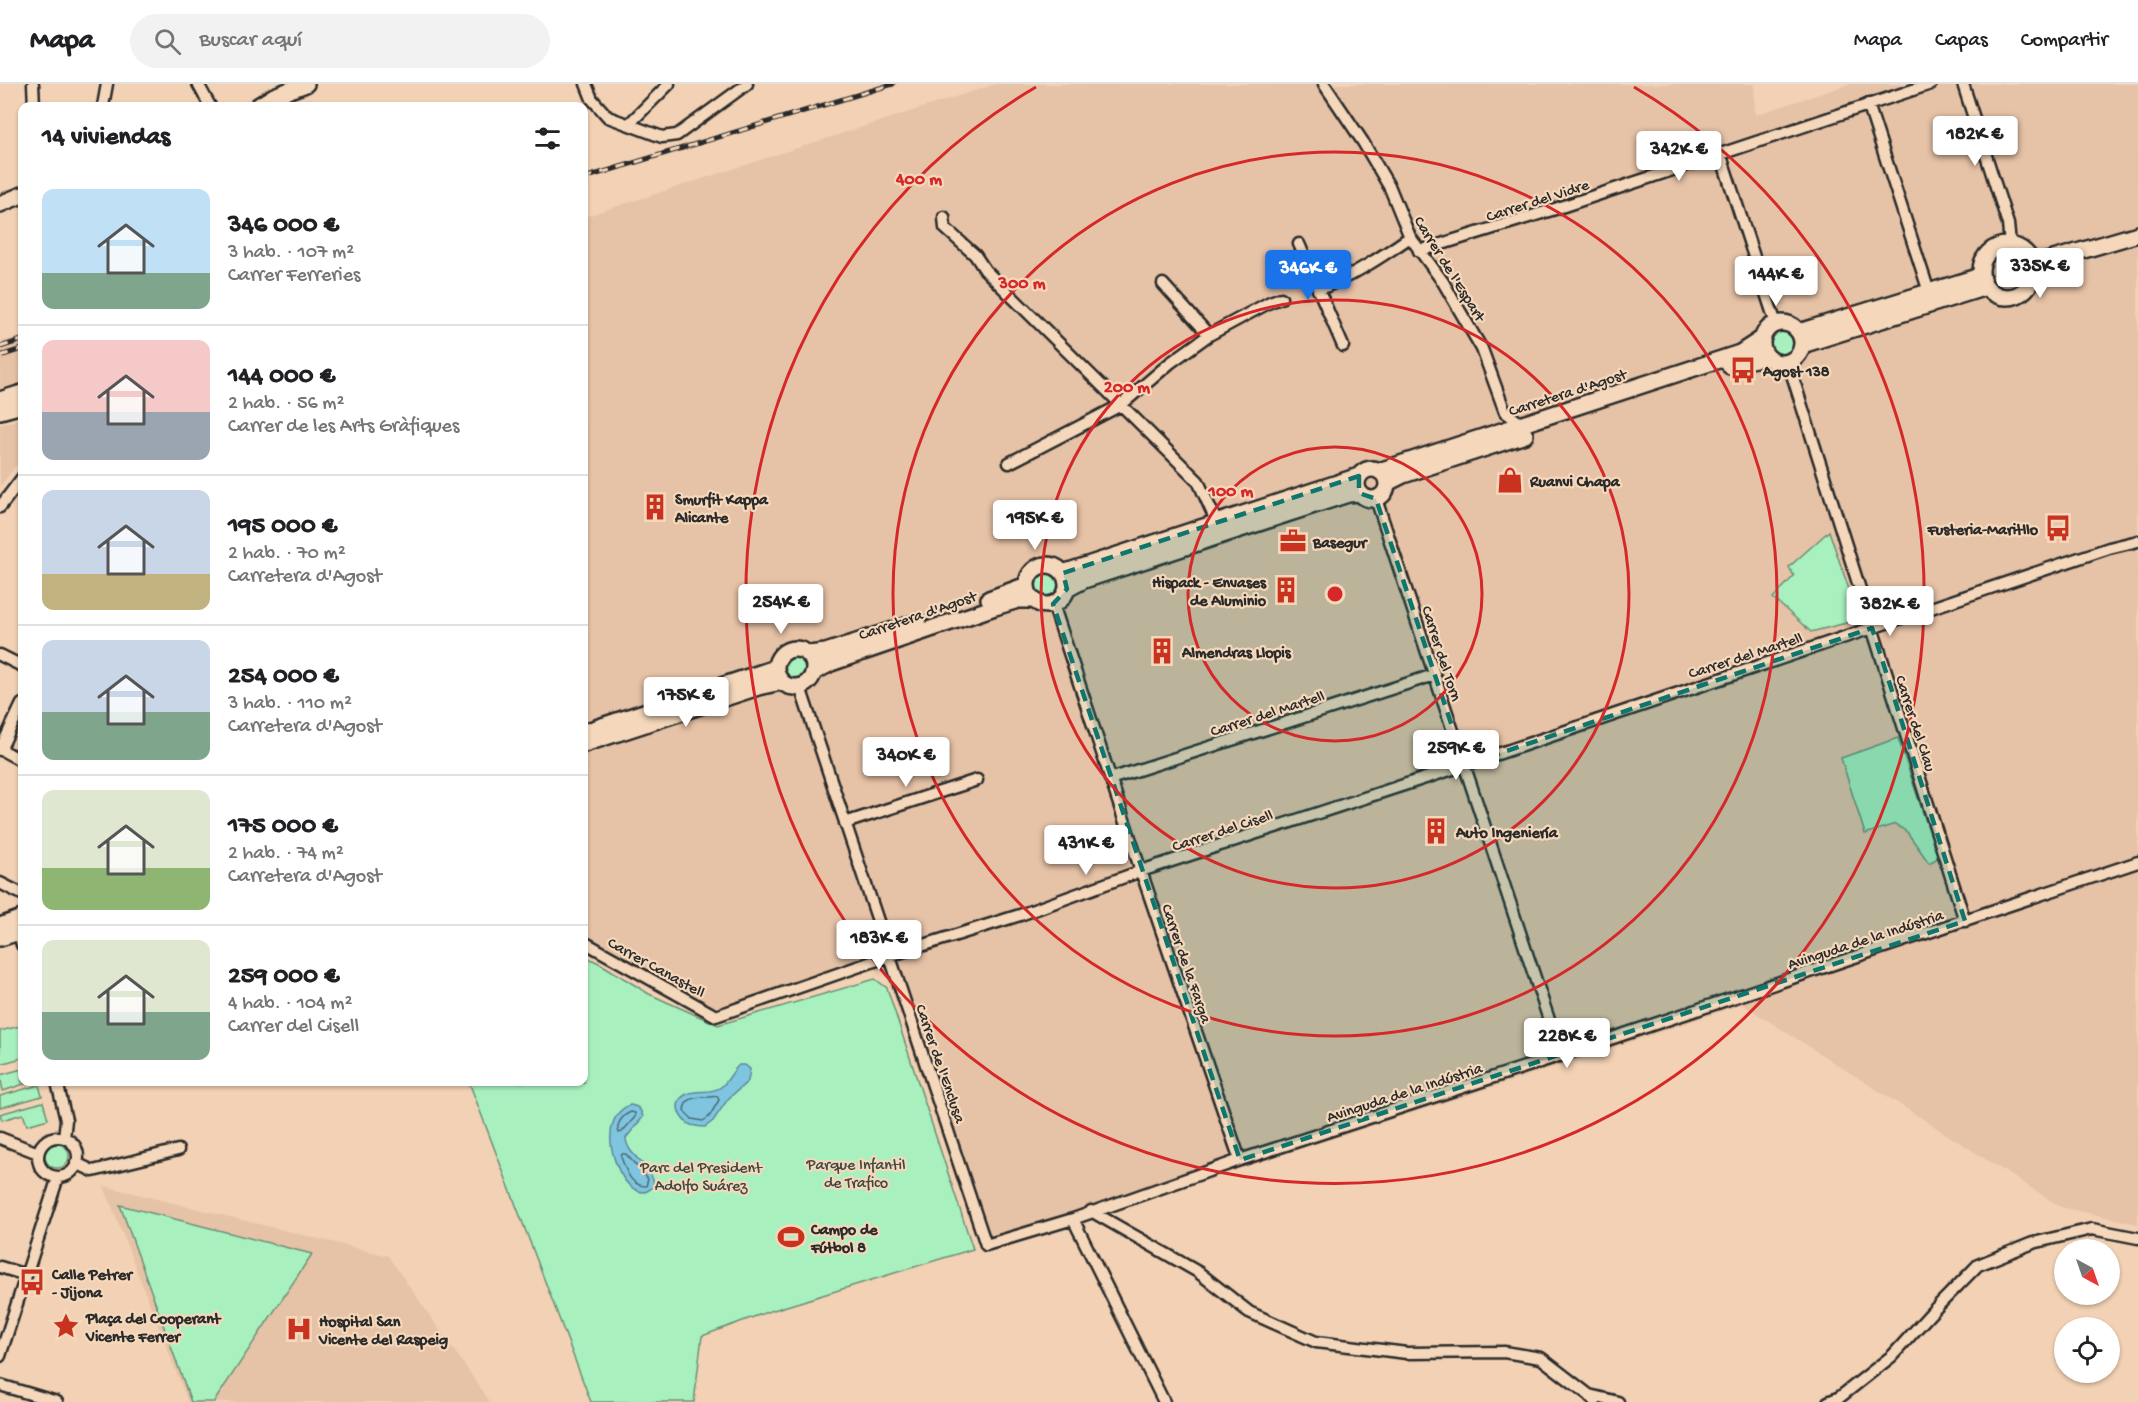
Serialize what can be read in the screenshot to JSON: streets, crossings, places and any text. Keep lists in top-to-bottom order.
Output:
{
  "streets": {
    "main road": ["Carretera d'Agost"],
    "street": [
      "Carrer del Vidre",
      "Carrer de l'Espart",
      "Carrer del Torn",
      "Carrer del Martell",
      "Carrer del Clau",
      "Carrer del Cisell",
      "Avinguda de la Indústria",
      "Carrer de la Farga",
      "Carrer Canastell",
      "Carrer de l'Enclusa"
    ]
  },
  "crossings": [
    ["Carrer del Vidre", "Carrer de l'Espart"],
    ["Carretera d'Agost", "Carrer del Torn"],
    ["Carretera d'Agost", "Carrer del Clau"],
    ["Carretera d'Agost", "Carrer de la Farga"],
    ["Carretera d'Agost", "Carrer de l'Enclusa"],
    ["Carrer del Torn", "Carrer del Martell"],
    ["Carrer del Torn", "Carrer del Cisell"],
    ["Carrer del Torn", "Avinguda de la Indústria"],
    ["Carrer del Martell", "Carrer del Clau"],
    ["Carrer del Martell", "Carrer del Cisell"],
    ["Carrer del Martell", "Carrer de la Farga"],
    ["Carrer del Clau", "Avinguda de la Indústria"],
    ["Carrer del Cisell", "Carrer de la Farga"],
    ["Carrer del Cisell", "Carrer Canastell"],
    ["Carrer del Cisell", "Carrer de l'Enclusa"],
    ["Avinguda de la Indústria", "Carrer de la Farga"],
    ["Avinguda de la Indústria", "Carrer de l'Enclusa"]
  ],
  "parks": ["Parque Infantil de Trafico", "Parc del President Adolfo Suárez"],
  "places": {
    "bus stop": ["Agost 138", "Fusteria-Maritllo", "Calle Petrer - Jijona"],
    "shop": ["Ruanvi Chapa"],
    "building": [
      "Smurfit Kappa Alicante",
      "Hispack - Envases de Aluminio",
      "Almendras Llopis",
      "Auto Ingeniería"
    ],
    "office": ["Basegur"],
    "sports": ["Campo de Fútbol 8"],
    "place": ["Plaça del Cooperant Vicente Ferrer"],
    "hospital": ["Hospital San Vicente del Raspeig"]
  },
  "north": "bottom right",
  "page": {
    "header": "Mapa",
    "search": "Buscar aquí",
    "nav": ["Mapa", "Capas", "Compartir"],
    "heading": "14 viviendas",
    "price": [
      "182K €",
      "342K €",
      "335K €",
      "346K €",
      "144K €",
      "195K €",
      "254K €",
      "382K €",
      "175K €",
      "259K €",
      "340K €",
      "431K €",
      "183K €",
      "228K €"
    ],
    "list": [
      {
        "name": "346 000 €",
        "note": "3 hab. · 107 m² · Carrer Ferreries"
      },
      {
        "name": "144 000 €",
        "note": "2 hab. · 56 m² · Carrer de les Arts Gràfiques"
      },
      {
        "name": "195 000 €",
        "note": "2 hab. · 70 m² · Carretera d'Agost"
      },
      {
        "name": "254 000 €",
        "note": "3 hab. · 110 m² · Carretera d'Agost"
      },
      {
        "name": "175 000 €",
        "note": "2 hab. · 74 m² · Carretera d'Agost"
      },
      {
        "name": "259 000 €",
        "note": "4 hab. · 104 m² · Carrer del Cisell"
      }
    ]
  },
  "rings": [
    "400 m",
    "300 m",
    "200 m",
    "100 m"
  ]
}
